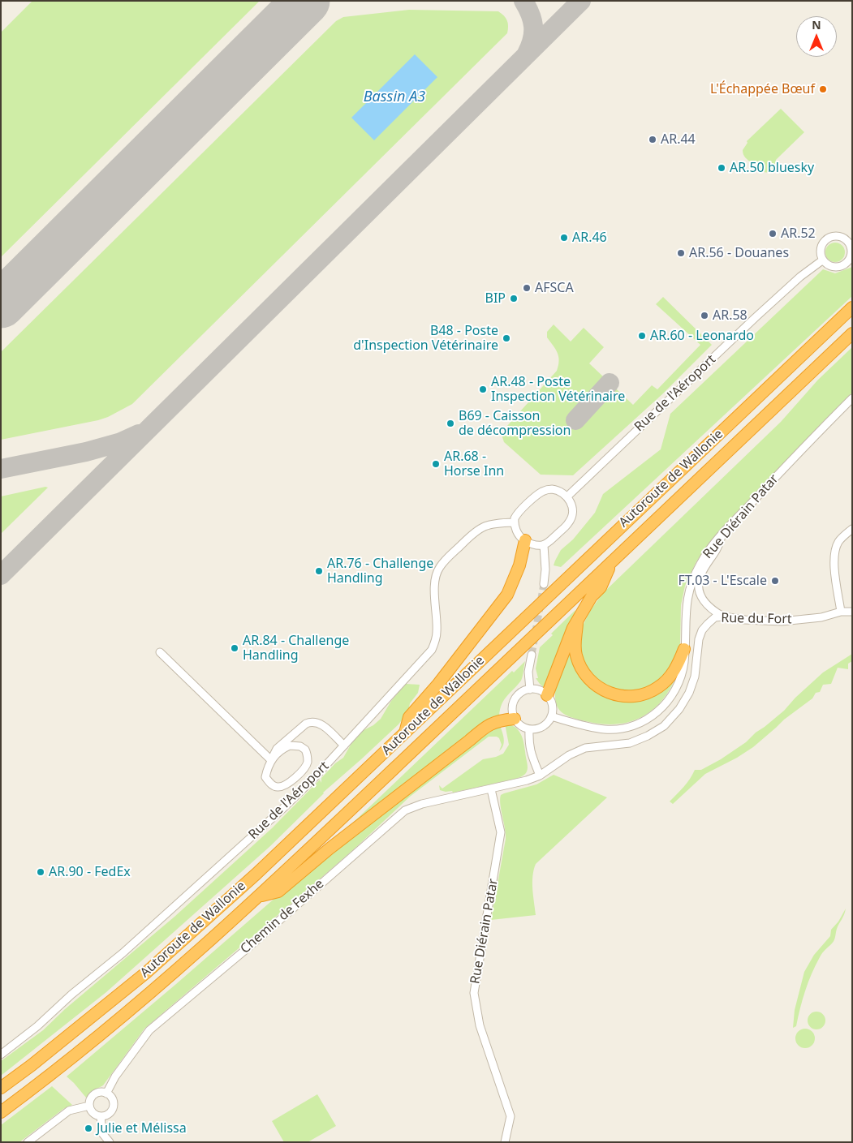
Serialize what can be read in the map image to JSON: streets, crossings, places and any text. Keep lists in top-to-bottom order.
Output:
{
  "streets": {
    "highway": ["Autoroute de Wallonie"],
    "street": [
      "Rue de l'Aéroport",
      "Rue Diérain Patar",
      "Rue du Fort",
      "Chemin de Fexhe"
    ]
  },
  "crossings": [
    ["Rue Diérain Patar", "Rue du Fort"],
    ["Rue Diérain Patar", "Chemin de Fexhe"],
    ["Rue du Fort", "Chemin de Fexhe"]
  ],
  "water": ["Bassin A3"],
  "places": [
    "L'Échappée Bœuf",
    "AR.44",
    "AR.50 bluesky",
    "AR.52",
    "AR.46",
    "AR.56 - Douanes",
    "AFSCA",
    "BIP",
    "AR.58",
    "AR.60 - Leonardo",
    "B48 - Poste d'Inspection Vétérinaire",
    "AR.48 - Poste Inspection Vétérinaire",
    "B69 - Caisson de décompression",
    "AR.68 - Horse Inn",
    "AR.76 - Challenge Handling",
    "FT.03 - L'Escale",
    "AR.84 - Challenge Handling",
    "AR.90 - FedEx",
    "Julie et Mélissa"
  ],
  "north": "top"
}
